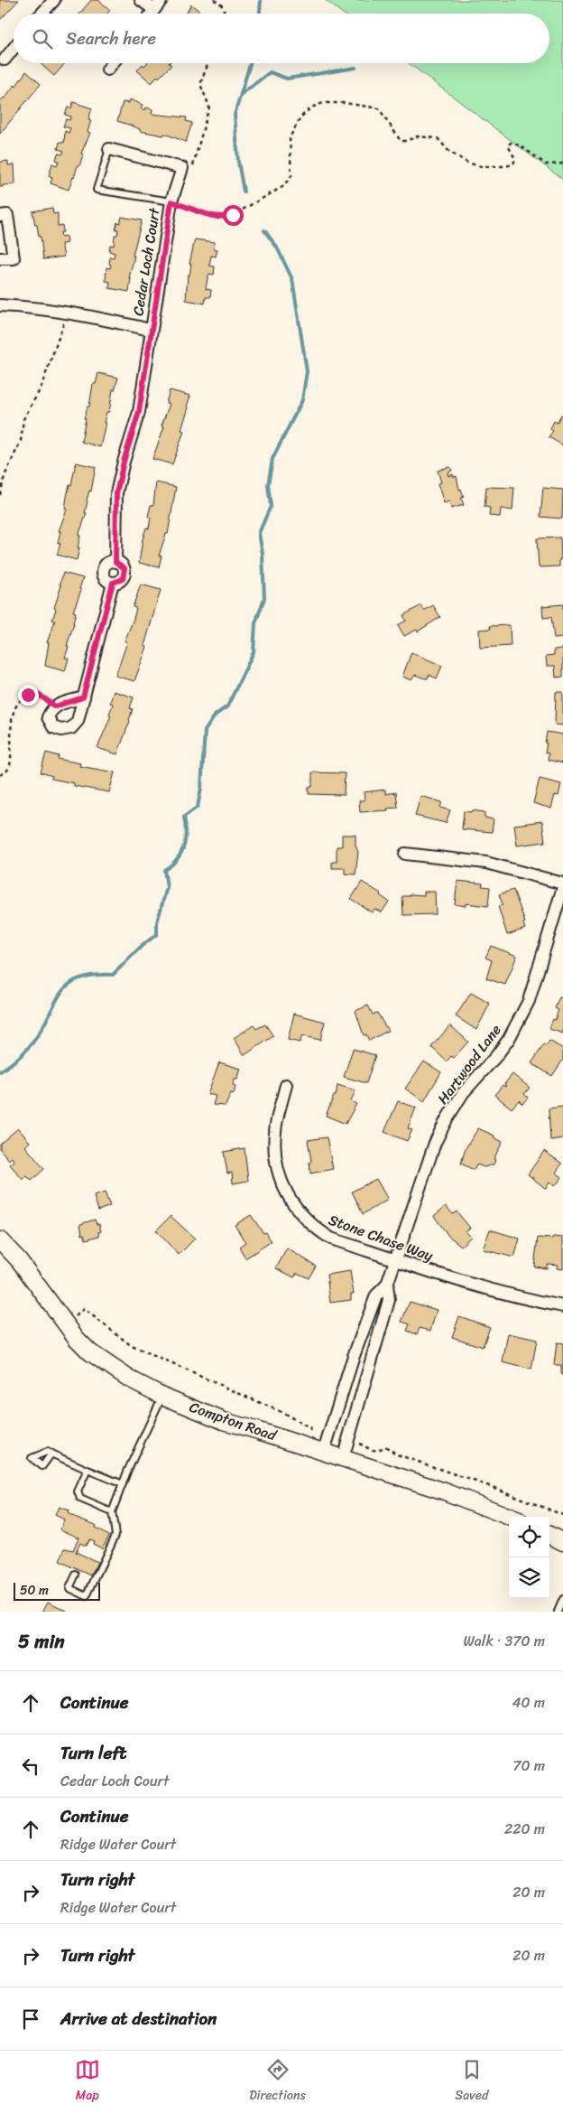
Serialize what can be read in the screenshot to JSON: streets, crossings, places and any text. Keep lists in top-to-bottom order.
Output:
{
  "streets": {
    "main road": ["Compton Road"],
    "street": ["Cedar Loch Court", "Hartwood Lane", "Stone Chase Way"]
  },
  "crossings": [
    ["Hartwood Lane", "Stone Chase Way"],
    ["Hartwood Lane", "Compton Road"]
  ],
  "scale_bar": "50 m",
  "page": {
    "search": "Search here",
    "scale": "50 m",
    "heading": ["5 min", "Walk · 370 m"],
    "list": [
      ["Continue", "40 m"],
      ["Turn left", "Cedar Loch Court", "70 m"],
      ["Continue", "Ridge Water Court", "220 m"],
      ["Turn right", "Ridge Water Court", "20 m"],
      ["Turn right", "20 m"],
      "Arrive at destination"
    ],
    "nav": ["Map", "Directions", "Saved"]
  }
}
